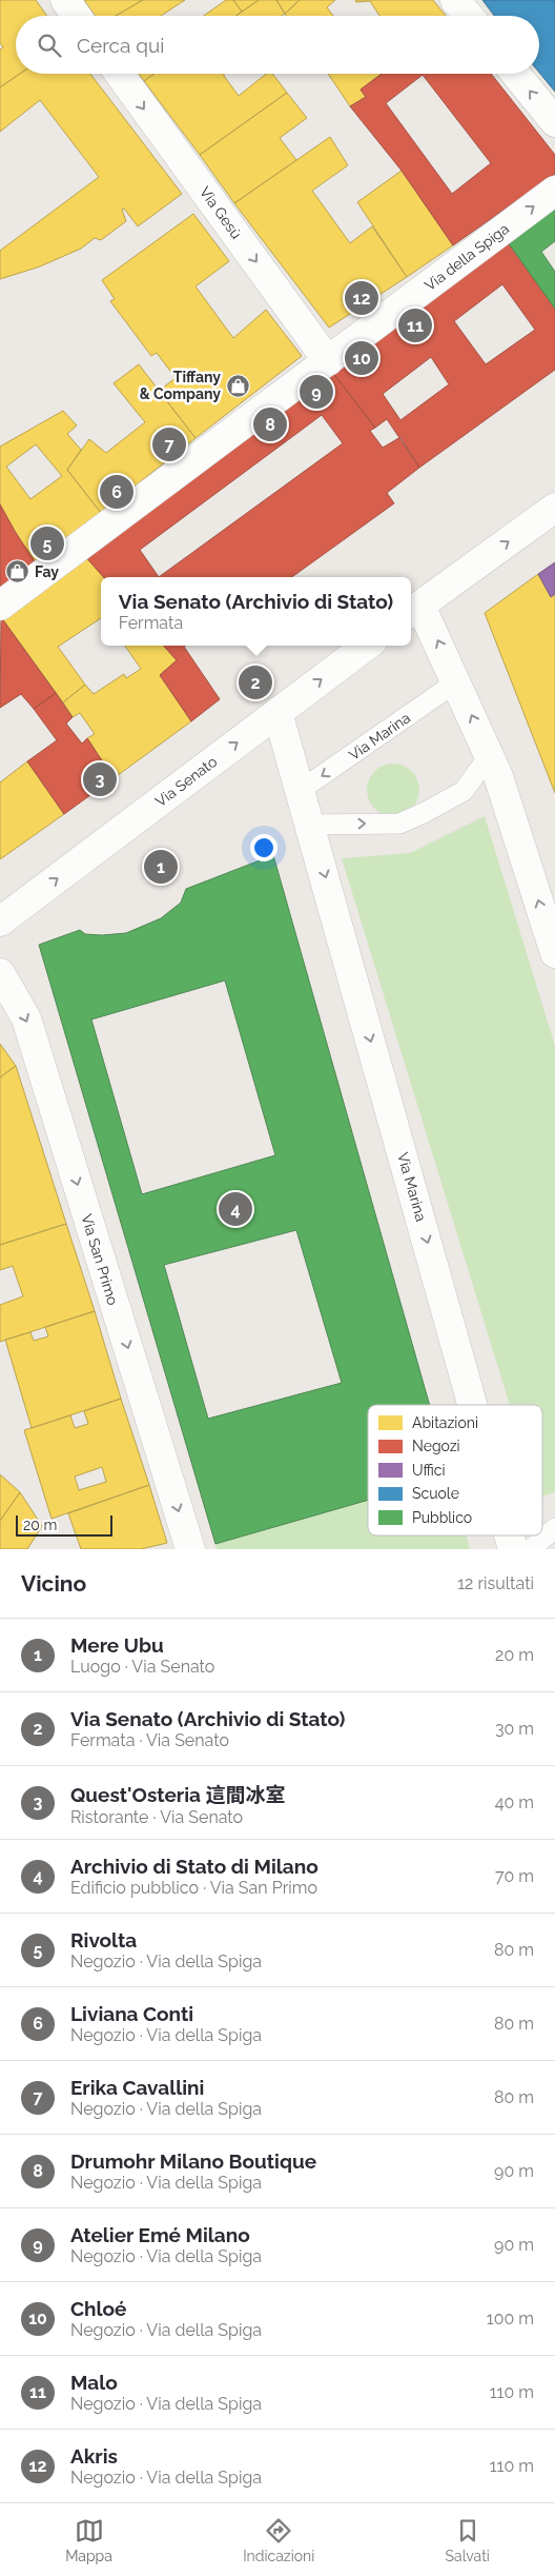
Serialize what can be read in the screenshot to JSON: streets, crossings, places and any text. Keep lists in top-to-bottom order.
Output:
{
  "streets": {
    "street": [
      "Via Gesù",
      "Via della Spiga",
      "Via Marina",
      "Via Senato",
      "Via San Primo"
    ]
  },
  "crossings": [
    ["Via Gesù", "Via della Spiga"],
    ["Via Marina", "Via Senato"]
  ],
  "one_way": [
    "Via Gesù",
    "Via Marina",
    "Via Senato",
    "Via San Primo"
  ],
  "places": {
    "shop": ["Tiffany & Company", "Fay"]
  },
  "legend": [
    "Abitazioni",
    "Negozi",
    "Uffici",
    "Scuole",
    "Pubblico"
  ],
  "scale_bar": "20 m",
  "page": {
    "search": "Cerca qui",
    "pins": [
      "12",
      "11",
      "10",
      "9",
      "8",
      "7",
      "6",
      "5",
      "2",
      "3",
      "1",
      "4"
    ],
    "popup": ["Via Senato (Archivio di Stato)", "Fermata"],
    "scale": "20 m",
    "heading": ["Vicino", "12 risultati"],
    "list": [
      {
        "mark": "1",
        "name": "Mere Ubu",
        "note": "Luogo · Via Senato",
        "value": "20 m"
      },
      {
        "mark": "2",
        "name": "Via Senato (Archivio di Stato)",
        "note": "Fermata · Via Senato",
        "value": "30 m"
      },
      {
        "mark": "3",
        "name": "Quest'Osteria 這間冰室",
        "note": "Ristorante · Via Senato",
        "value": "40 m"
      },
      {
        "mark": "4",
        "name": "Archivio di Stato di Milano",
        "note": "Edificio pubblico · Via San Primo",
        "value": "70 m"
      },
      {
        "mark": "5",
        "name": "Rivolta",
        "note": "Negozio · Via della Spiga",
        "value": "80 m"
      },
      {
        "mark": "6",
        "name": "Liviana Conti",
        "note": "Negozio · Via della Spiga",
        "value": "80 m"
      },
      {
        "mark": "7",
        "name": "Erika Cavallini",
        "note": "Negozio · Via della Spiga",
        "value": "80 m"
      },
      {
        "mark": "8",
        "name": "Drumohr Milano Boutique",
        "note": "Negozio · Via della Spiga",
        "value": "90 m"
      },
      {
        "mark": "9",
        "name": "Atelier Emé Milano",
        "note": "Negozio · Via della Spiga",
        "value": "90 m"
      },
      {
        "mark": "10",
        "name": "Chloé",
        "note": "Negozio · Via della Spiga",
        "value": "100 m"
      },
      {
        "mark": "11",
        "name": "Malo",
        "note": "Negozio · Via della Spiga",
        "value": "110 m"
      },
      {
        "mark": "12",
        "name": "Akris",
        "note": "Negozio · Via della Spiga",
        "value": "110 m"
      }
    ],
    "nav": ["Mappa", "Indicazioni", "Salvati"]
  }
}
